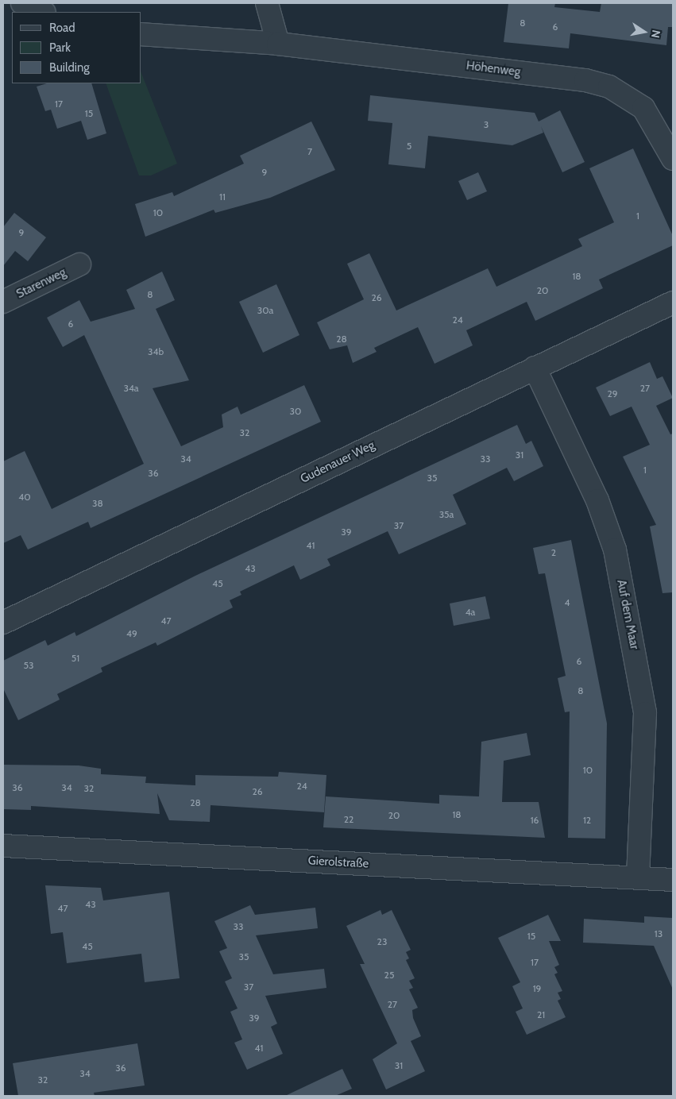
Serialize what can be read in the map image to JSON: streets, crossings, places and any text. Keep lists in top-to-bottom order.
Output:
{
  "streets": {
    "street": [
      "Höhenweg",
      "Starenweg",
      "Gudenauer Weg",
      "Auf dem Maar",
      "Gierolstraße"
    ]
  },
  "crossings": [
    ["Gudenauer Weg", "Auf dem Maar"],
    ["Auf dem Maar", "Gierolstraße"]
  ],
  "house_numbers": [
    "8",
    "6",
    "17",
    "15",
    "3",
    "5",
    "7",
    "9",
    "11",
    "10",
    "1",
    "9",
    "18",
    "20",
    "8",
    "26",
    "30a",
    "24",
    "6",
    "28",
    "34b",
    "34a",
    "27",
    "29",
    "30",
    "32",
    "31",
    "34",
    "33",
    "1",
    "36",
    "35",
    "40",
    "38",
    "35a",
    "37",
    "39",
    "41",
    "2",
    "43",
    "45",
    "4",
    "4a",
    "47",
    "49",
    "51",
    "6",
    "53",
    "8",
    "10",
    "24",
    "36",
    "34",
    "32",
    "26",
    "28",
    "18",
    "20",
    "22",
    "16",
    "12",
    "43",
    "47",
    "33",
    "13",
    "15",
    "23",
    "45",
    "35",
    "17",
    "25",
    "37",
    "19",
    "27",
    "21",
    "39",
    "41",
    "31",
    "36",
    "34",
    "32"
  ],
  "legend": ["Road", "Park", "Building"],
  "north": "right"
}
